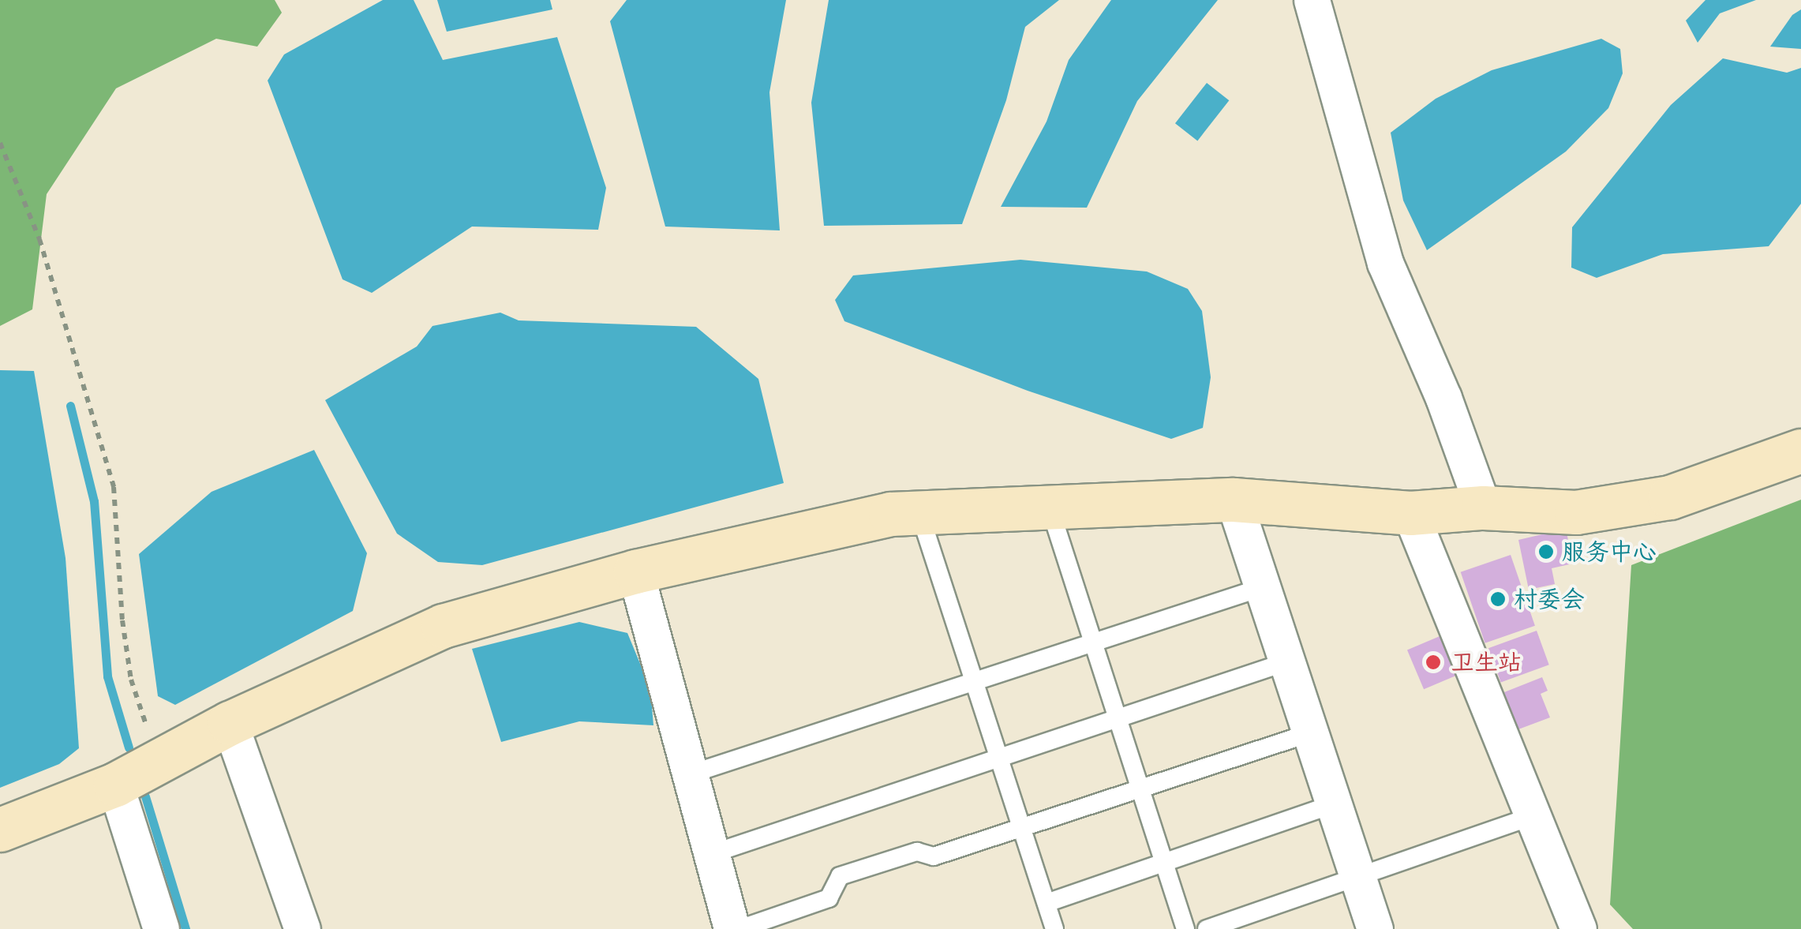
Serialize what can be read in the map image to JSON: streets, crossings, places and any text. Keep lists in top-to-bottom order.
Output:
{
  "places": ["服务中心", "村委会", "卫生站"]
}
